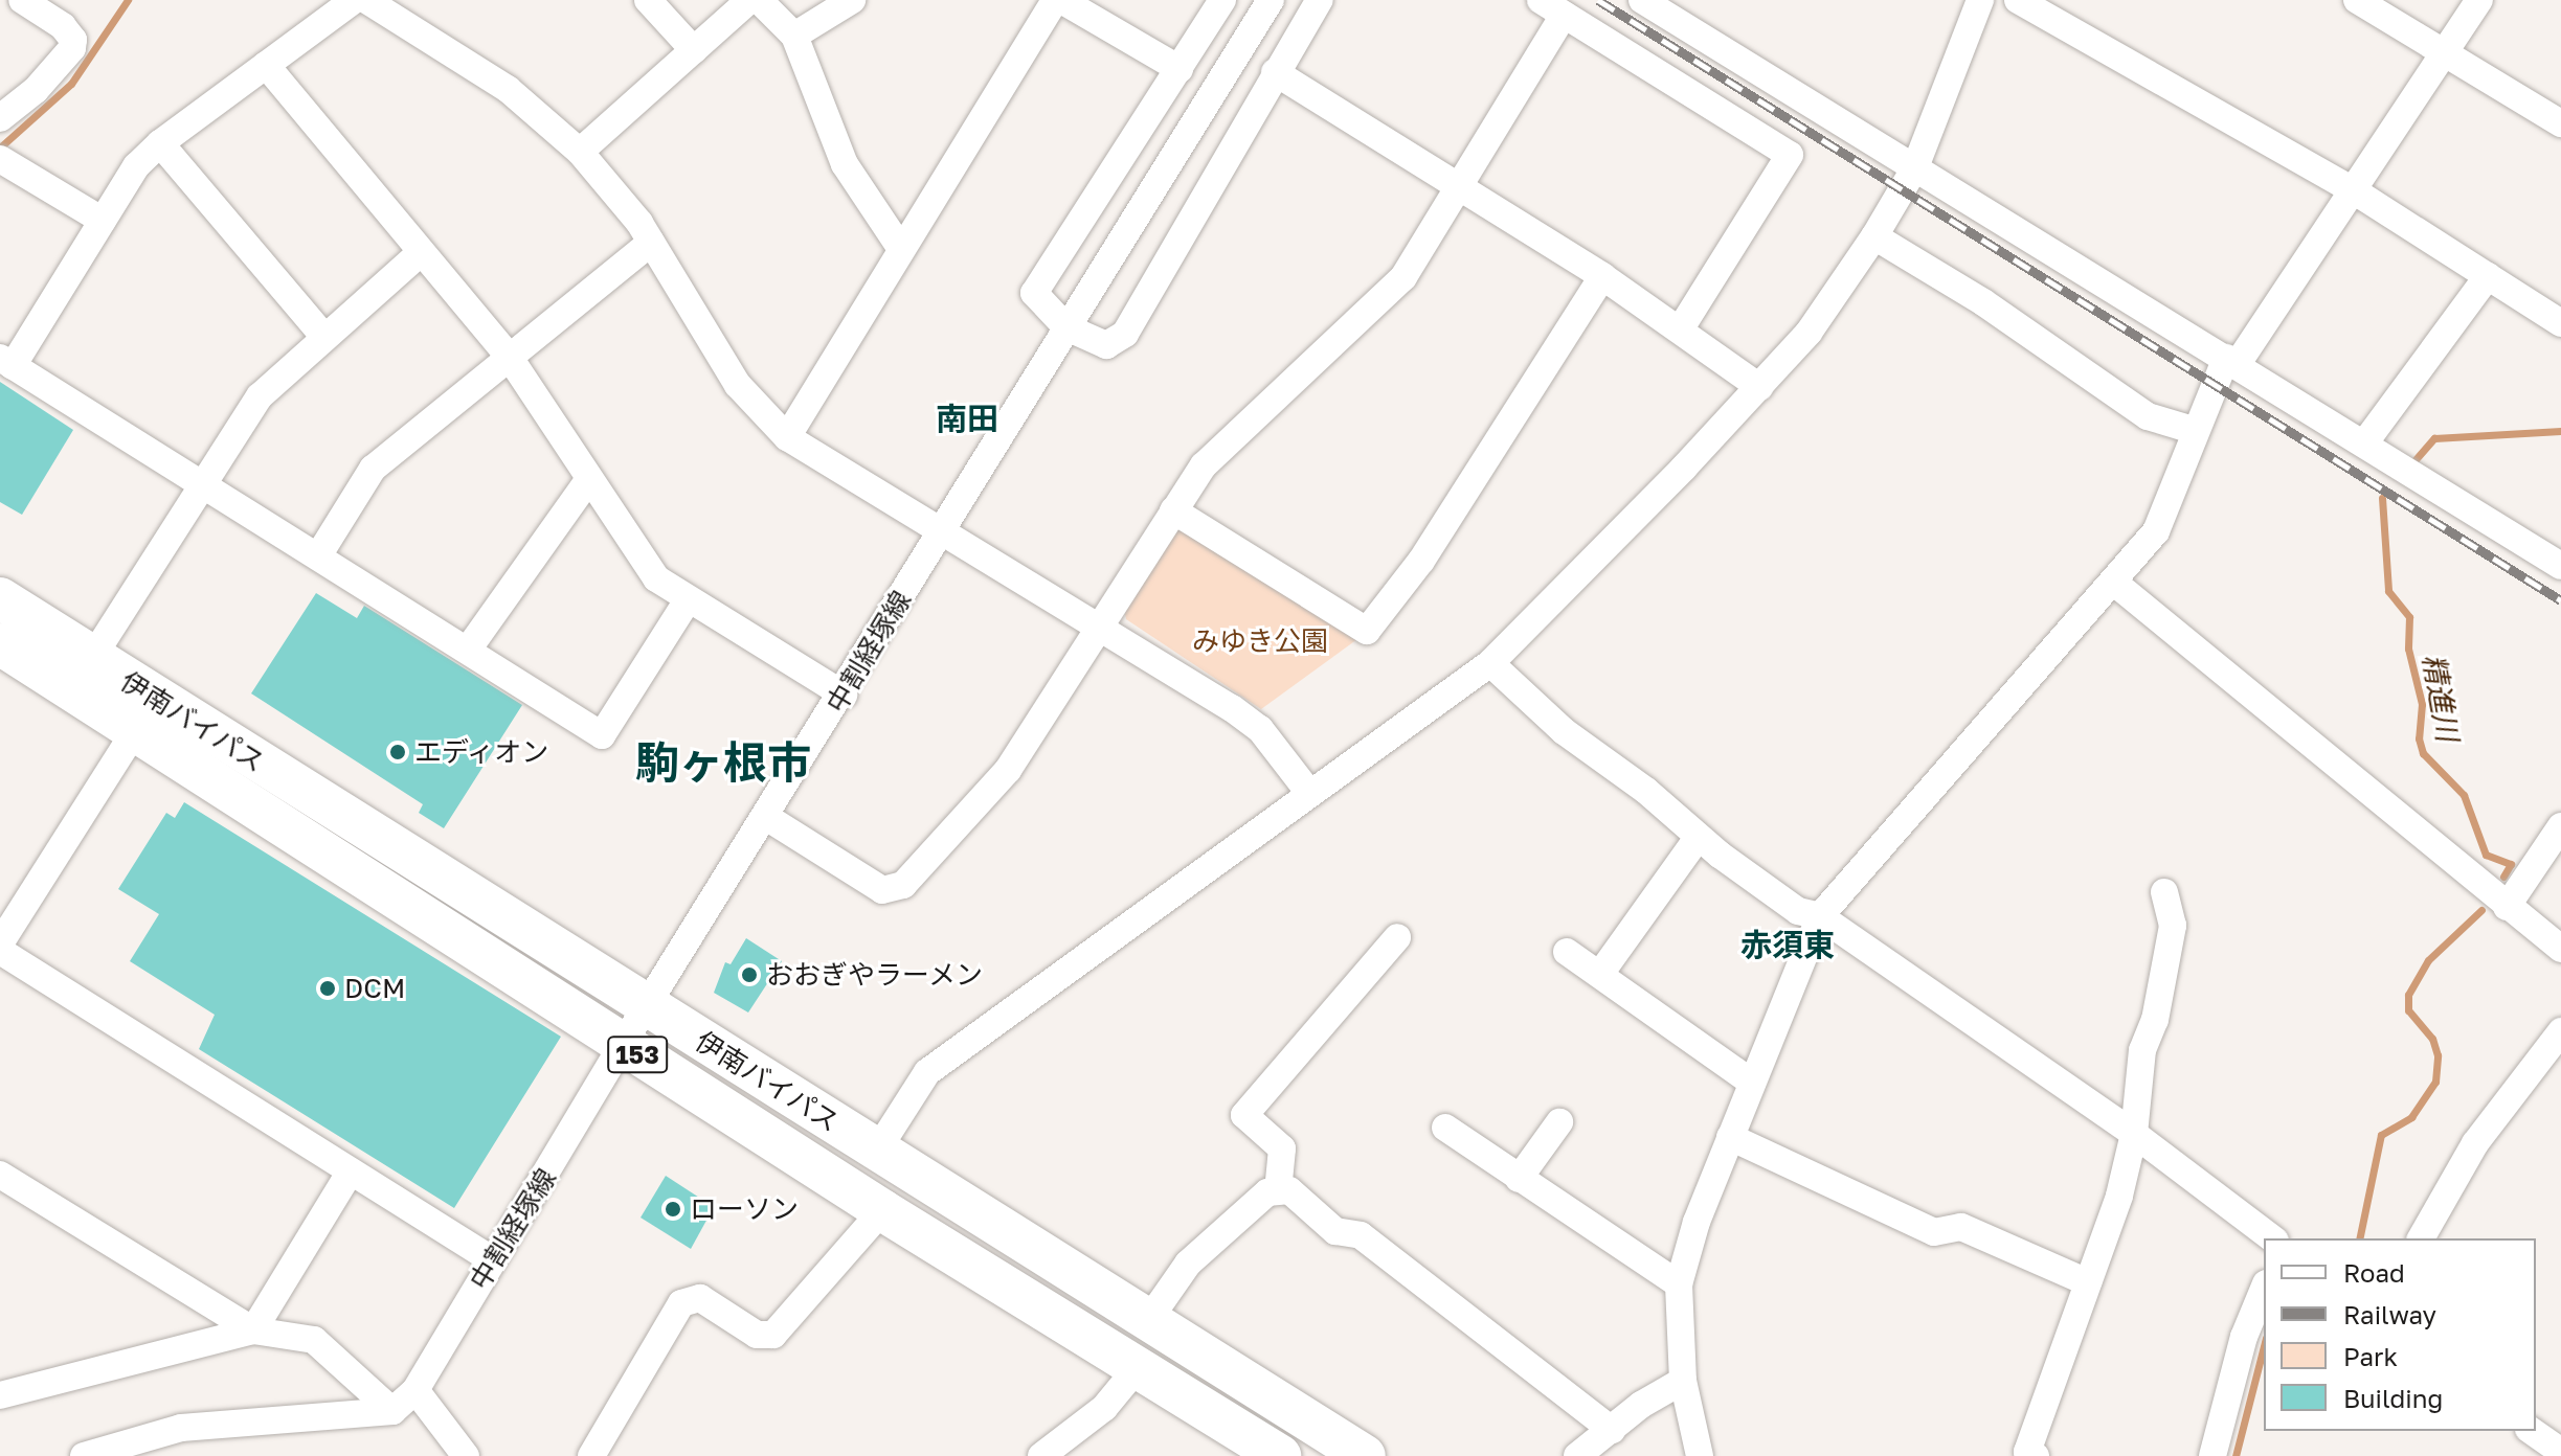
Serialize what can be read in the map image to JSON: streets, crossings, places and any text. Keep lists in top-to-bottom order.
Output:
{
  "streets": {
    "highway": ["伊南バイパス", "153"],
    "street": ["中割経塚線"]
  },
  "crossings": [
    ["中割経塚線", "伊南バイパス"]
  ],
  "districts": ["南田", "駒ヶ根市", "赤須東"],
  "water": ["精進川"],
  "parks": ["みゆき公園"],
  "places": [
    "エディオン",
    "おおぎやラーメン",
    "DCM",
    "ローソン"
  ],
  "legend": [
    "Road",
    "Railway",
    "Park",
    "Building"
  ]
}
